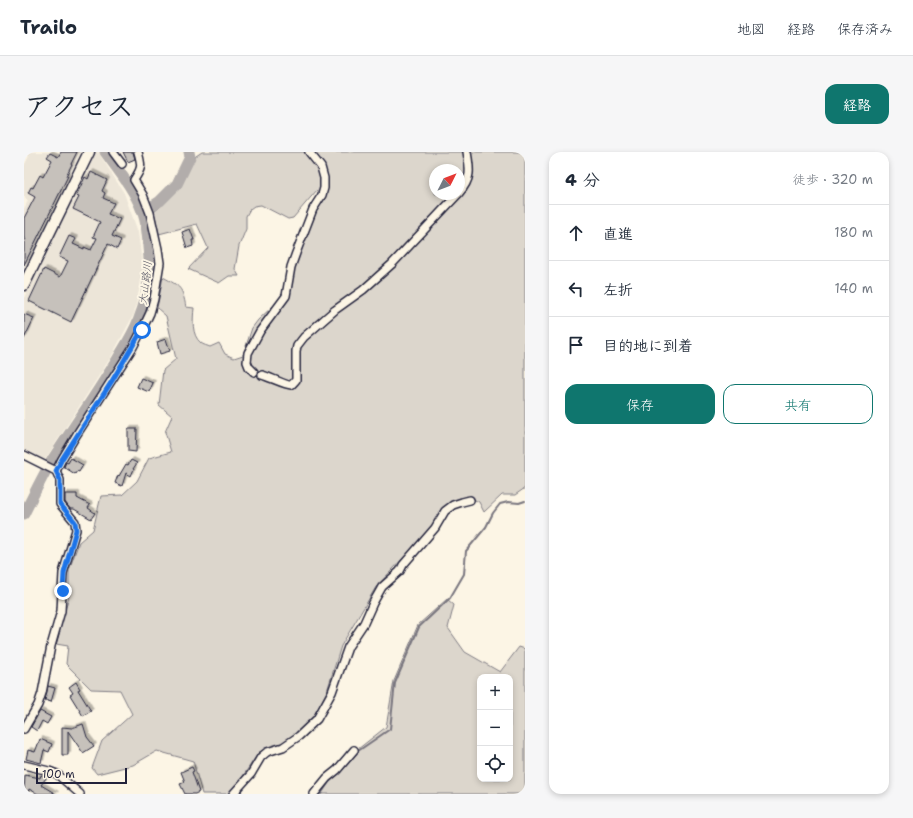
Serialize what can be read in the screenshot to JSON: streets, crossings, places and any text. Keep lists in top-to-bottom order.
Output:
{
  "water": ["大山路川"],
  "scale_bar": "100 m",
  "north": "top right",
  "page": {
    "header": "Trailo",
    "nav": ["地図", "経路", "保存済み"],
    "title": "アクセス",
    "buttons": [
      "経路",
      ["保存", "共有"]
    ],
    "heading": ["4 分", "徒歩 · 320 m"],
    "list": [
      ["直進", "180 m"],
      ["左折", "140 m"],
      "目的地に到着"
    ],
    "map_buttons": ["+", "−"],
    "scale": "100 m"
  }
}
